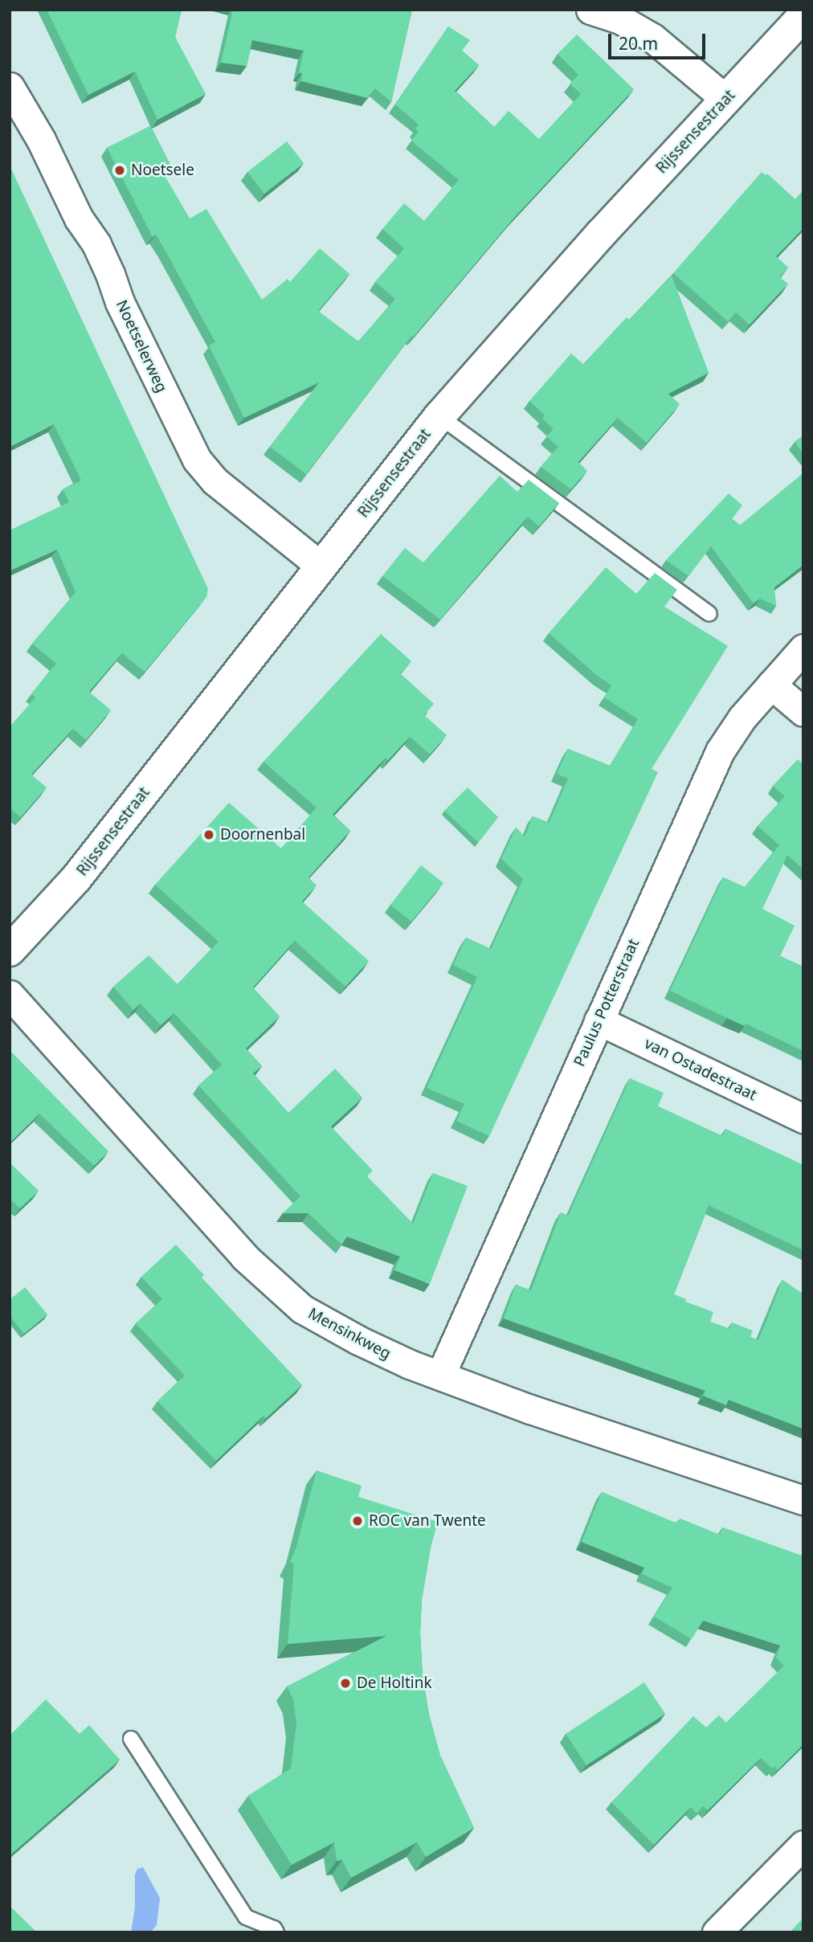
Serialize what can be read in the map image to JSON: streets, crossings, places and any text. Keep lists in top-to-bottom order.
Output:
{
  "streets": {
    "main road": ["Rijssensestraat"],
    "street": [
      "Noetselerweg",
      "Paulus Potterstraat",
      "van Ostadestraat",
      "Mensinkweg"
    ]
  },
  "crossings": [
    ["Rijssensestraat", "Noetselerweg"],
    ["Paulus Potterstraat", "van Ostadestraat"],
    ["Paulus Potterstraat", "Mensinkweg"]
  ],
  "places": [
    "Noetsele",
    "Doornenbal",
    "ROC van Twente",
    "De Holtink"
  ],
  "scale_bar": "20 m"
}
